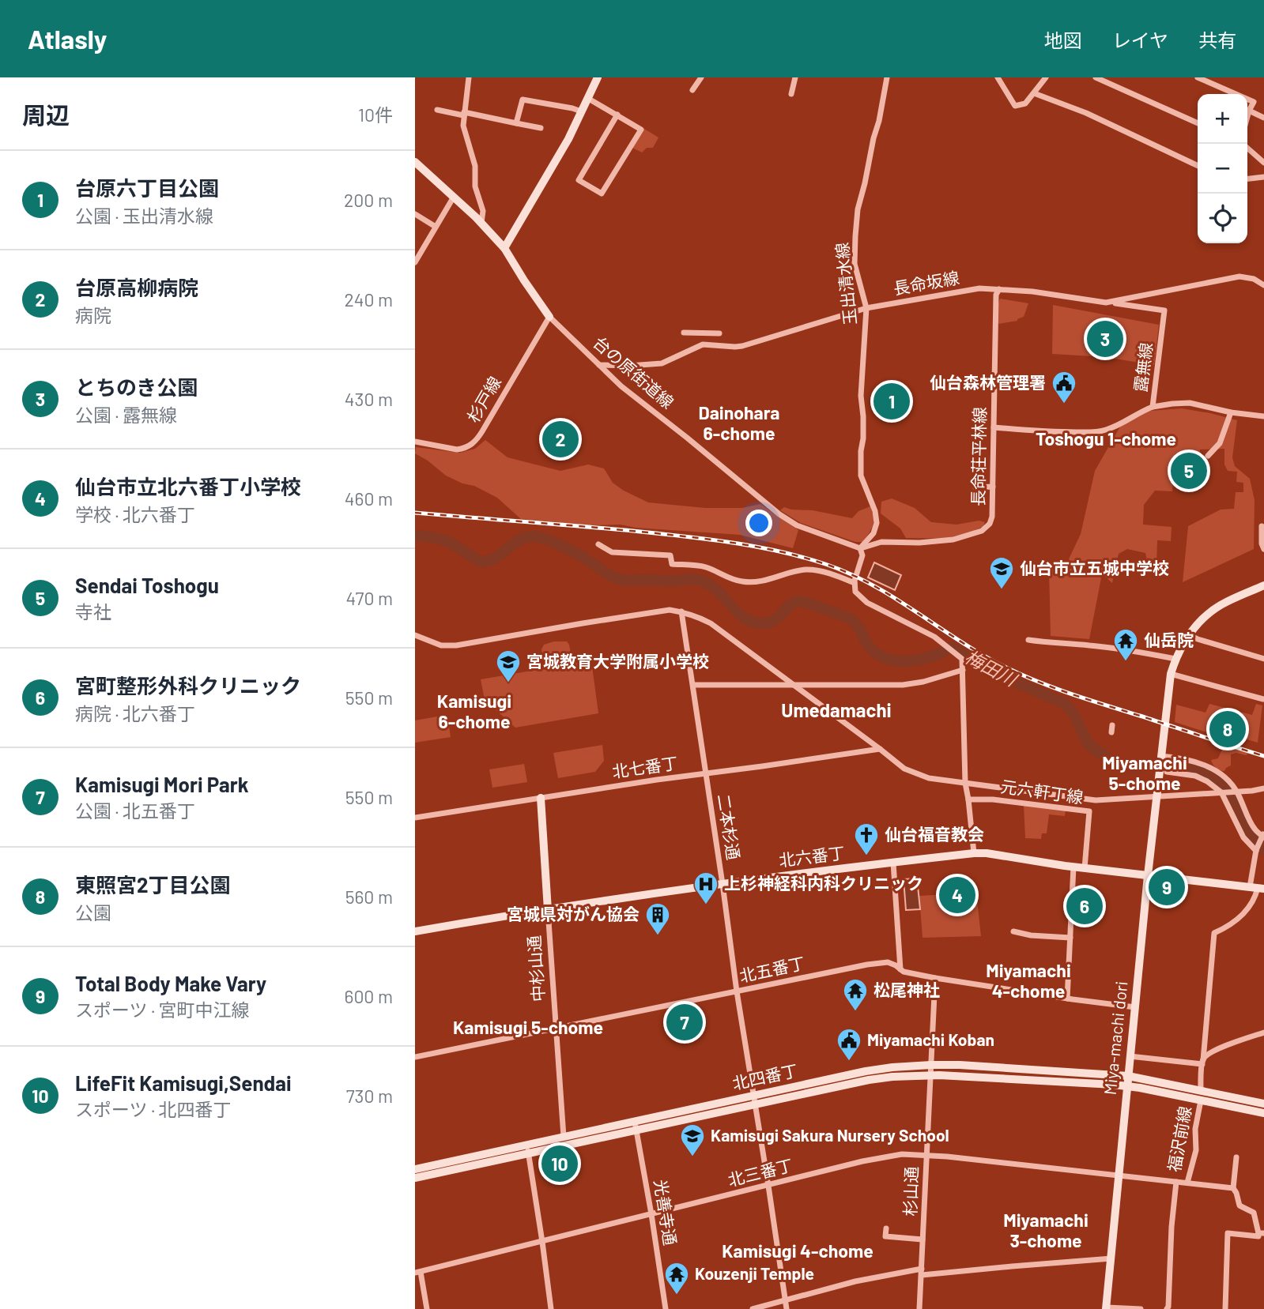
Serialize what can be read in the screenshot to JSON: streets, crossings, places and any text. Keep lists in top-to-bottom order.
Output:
{
  "streets": {
    "street": [
      "玉出清水線",
      "長命坂線",
      "露無線",
      "台の原街道線",
      "杉戸線",
      "長命荘平林線",
      "北七番丁",
      "元六軒丁線",
      "二本杉通",
      "北六番丁",
      "中杉山通",
      "北五番丁",
      "Miya-machi dori",
      "北四番丁",
      "福沢前線",
      "北三番丁",
      "杉山通",
      "光善寺通"
    ]
  },
  "crossings": [
    ["玉出清水線", "長命坂線"],
    ["玉出清水線", "台の原街道線"],
    ["玉出清水線", "長命荘平林線"],
    ["長命坂線", "露無線"],
    ["長命坂線", "台の原街道線"],
    ["長命坂線", "長命荘平林線"],
    ["台の原街道線", "杉戸線"],
    ["台の原街道線", "長命荘平林線"],
    ["北七番丁", "二本杉通"],
    ["北七番丁", "中杉山通"],
    ["元六軒丁線", "北六番丁"],
    ["二本杉通", "北六番丁"],
    ["二本杉通", "北五番丁"],
    ["二本杉通", "北四番丁"],
    ["二本杉通", "北三番丁"],
    ["北六番丁", "中杉山通"],
    ["北六番丁", "Miya-machi dori"],
    ["北六番丁", "福沢前線"],
    ["中杉山通", "北五番丁"],
    ["中杉山通", "北四番丁"],
    ["北五番丁", "Miya-machi dori"],
    ["北五番丁", "杉山通"],
    ["Miya-machi dori", "北四番丁"],
    ["Miya-machi dori", "北三番丁"],
    ["北四番丁", "福沢前線"],
    ["北四番丁", "杉山通"],
    ["北四番丁", "光善寺通"],
    ["福沢前線", "北三番丁"],
    ["北三番丁", "杉山通"],
    ["北三番丁", "光善寺通"]
  ],
  "districts": [
    "Dainohara 6-chome",
    "Toshogu 1-chome",
    "Kamisugi 6-chome",
    "Umedamachi",
    "Miyamachi 5-chome",
    "Miyamachi 4-chome",
    "Kamisugi 5-chome",
    "Miyamachi 3-chome",
    "Kamisugi 4-chome"
  ],
  "water": ["梅田川"],
  "places": {
    "public building": ["仙台森林管理署", "Miyamachi Koban"],
    "school or university": ["仙台市立五城中学校", "宮城教育大学附属小学校", "Kamisugi Sakura Nursery School"],
    "temple": ["仙岳院", "松尾神社", "Kouzenji Temple"],
    "church": ["仙台福音教会"],
    "hospital": ["上杉神経科内科クリニック"],
    "building": ["宮城県対がん協会"]
  },
  "page": {
    "header": "Atlasly",
    "nav": ["地図", "レイヤ", "共有"],
    "heading": ["周辺", "10件"],
    "map_buttons": ["+", "−"],
    "list": [
      {
        "mark": "1",
        "name": "台原六丁目公園",
        "note": "公園 · 玉出清水線",
        "value": "200 m"
      },
      {
        "mark": "2",
        "name": "台原高柳病院",
        "note": "病院",
        "value": "240 m"
      },
      {
        "mark": "3",
        "name": "とちのき公園",
        "note": "公園 · 露無線",
        "value": "430 m"
      },
      {
        "mark": "4",
        "name": "仙台市立北六番丁小学校",
        "note": "学校 · 北六番丁",
        "value": "460 m"
      },
      {
        "mark": "5",
        "name": "Sendai Toshogu",
        "note": "寺社",
        "value": "470 m"
      },
      {
        "mark": "6",
        "name": "宮町整形外科クリニック",
        "note": "病院 · 北六番丁",
        "value": "550 m"
      },
      {
        "mark": "7",
        "name": "Kamisugi Mori Park",
        "note": "公園 · 北五番丁",
        "value": "550 m"
      },
      {
        "mark": "8",
        "name": "東照宮2丁目公園",
        "note": "公園",
        "value": "560 m"
      },
      {
        "mark": "9",
        "name": "Total Body Make Vary",
        "note": "スポーツ · 宮町中江線",
        "value": "600 m"
      },
      {
        "mark": "10",
        "name": "LifeFit Kamisugi,Sendai",
        "note": "スポーツ · 北四番丁",
        "value": "730 m"
      }
    ],
    "pins": [
      "3",
      "1",
      "2",
      "5",
      "8",
      "9",
      "4",
      "6",
      "7",
      "10"
    ]
  }
}
